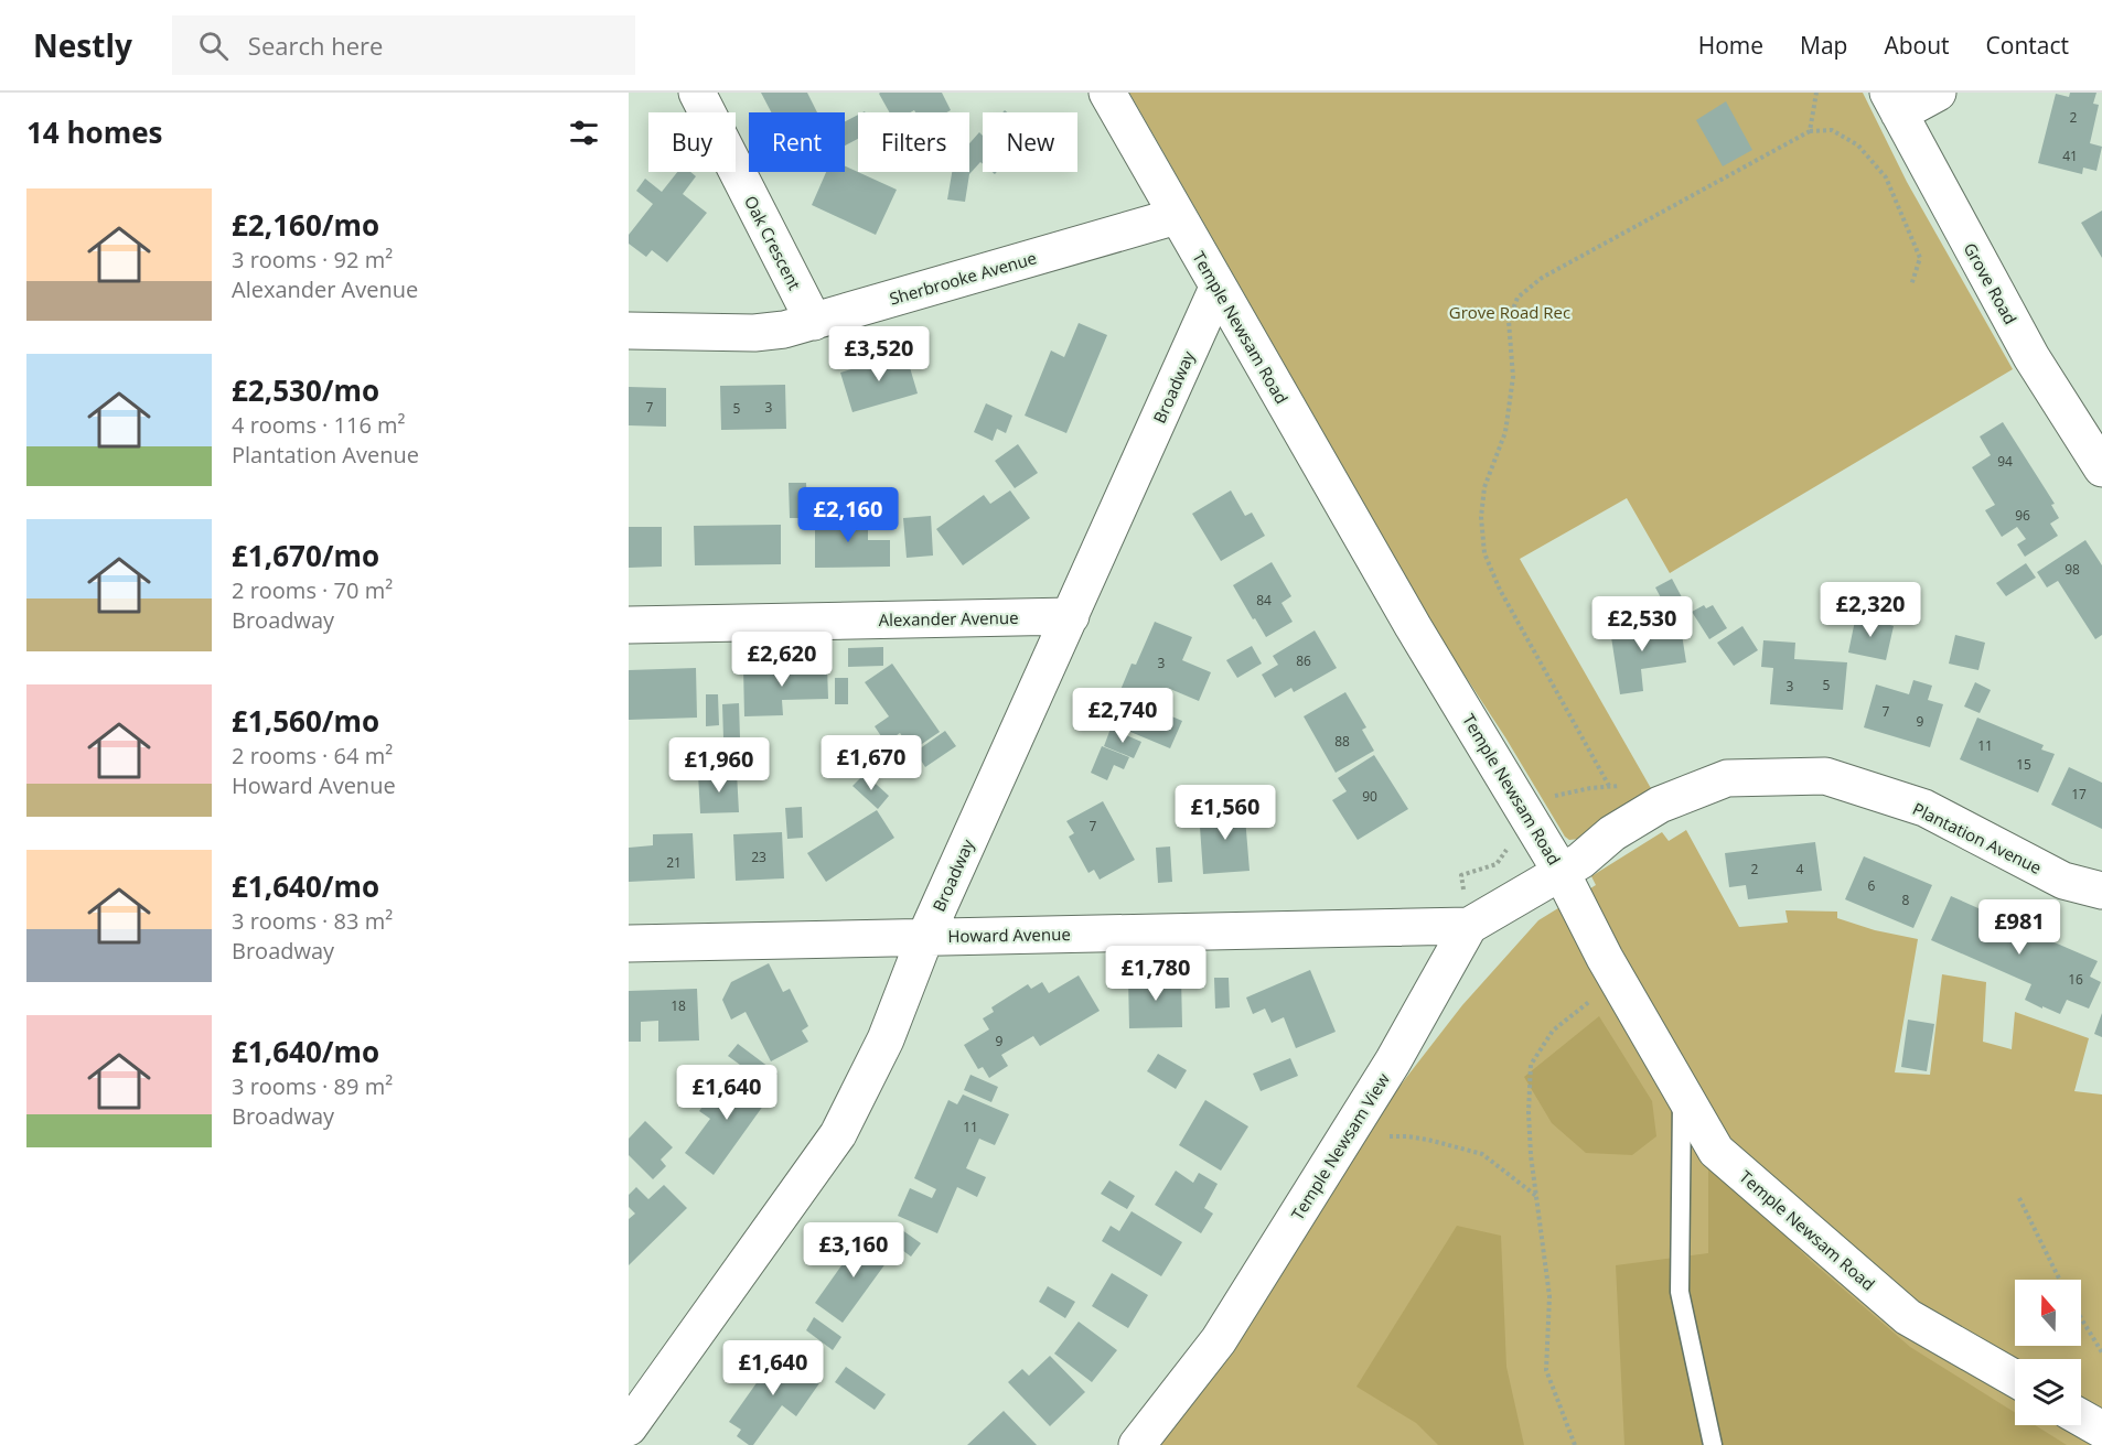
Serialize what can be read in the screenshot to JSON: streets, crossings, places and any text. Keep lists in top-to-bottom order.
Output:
{
  "streets": {
    "street": [
      "Oak Crescent",
      "Sherbrooke Avenue",
      "Grove Road",
      "Temple Newsam Road",
      "Broadway",
      "Alexander Avenue",
      "Plantation Avenue",
      "Howard Avenue",
      "Temple Newsam View"
    ]
  },
  "crossings": [
    ["Oak Crescent", "Sherbrooke Avenue"],
    ["Sherbrooke Avenue", "Temple Newsam Road"],
    ["Temple Newsam Road", "Broadway"],
    ["Temple Newsam Road", "Plantation Avenue"],
    ["Broadway", "Alexander Avenue"],
    ["Broadway", "Howard Avenue"],
    ["Howard Avenue", "Temple Newsam View"]
  ],
  "parks": ["Grove Road Rec"],
  "house_numbers": [
    "2",
    "41",
    "7",
    "3",
    "5",
    "94",
    "96",
    "98",
    "84",
    "86",
    "3",
    "5",
    "3",
    "7",
    "9",
    "88",
    "11",
    "15",
    "17",
    "90",
    "7",
    "23",
    "21",
    "2",
    "4",
    "6",
    "8",
    "16",
    "18",
    "9",
    "11"
  ],
  "north": "top",
  "page": {
    "header": "Nestly",
    "search": "Search here",
    "nav": [
      "Home",
      "Map",
      "About",
      "Contact"
    ],
    "heading": "14 homes",
    "chip": [
      "Buy",
      "Rent",
      "Filters",
      "New"
    ],
    "list": [
      {
        "name": "£2,160/mo",
        "note": "3 rooms · 92 m² · Alexander Avenue"
      },
      {
        "name": "£2,530/mo",
        "note": "4 rooms · 116 m² · Plantation Avenue"
      },
      {
        "name": "£1,670/mo",
        "note": "2 rooms · 70 m² · Broadway"
      },
      {
        "name": "£1,560/mo",
        "note": "2 rooms · 64 m² · Howard Avenue"
      },
      {
        "name": "£1,640/mo",
        "note": "3 rooms · 83 m² · Broadway"
      },
      {
        "name": "£1,640/mo",
        "note": "3 rooms · 89 m² · Broadway"
      }
    ],
    "price": [
      "£3,520",
      "£2,160",
      "£2,320",
      "£2,530",
      "£2,620",
      "£2,740",
      "£1,670",
      "£1,960",
      "£1,560",
      "£981",
      "£1,780",
      "£1,640",
      "£3,160",
      "£1,640"
    ]
  }
}
